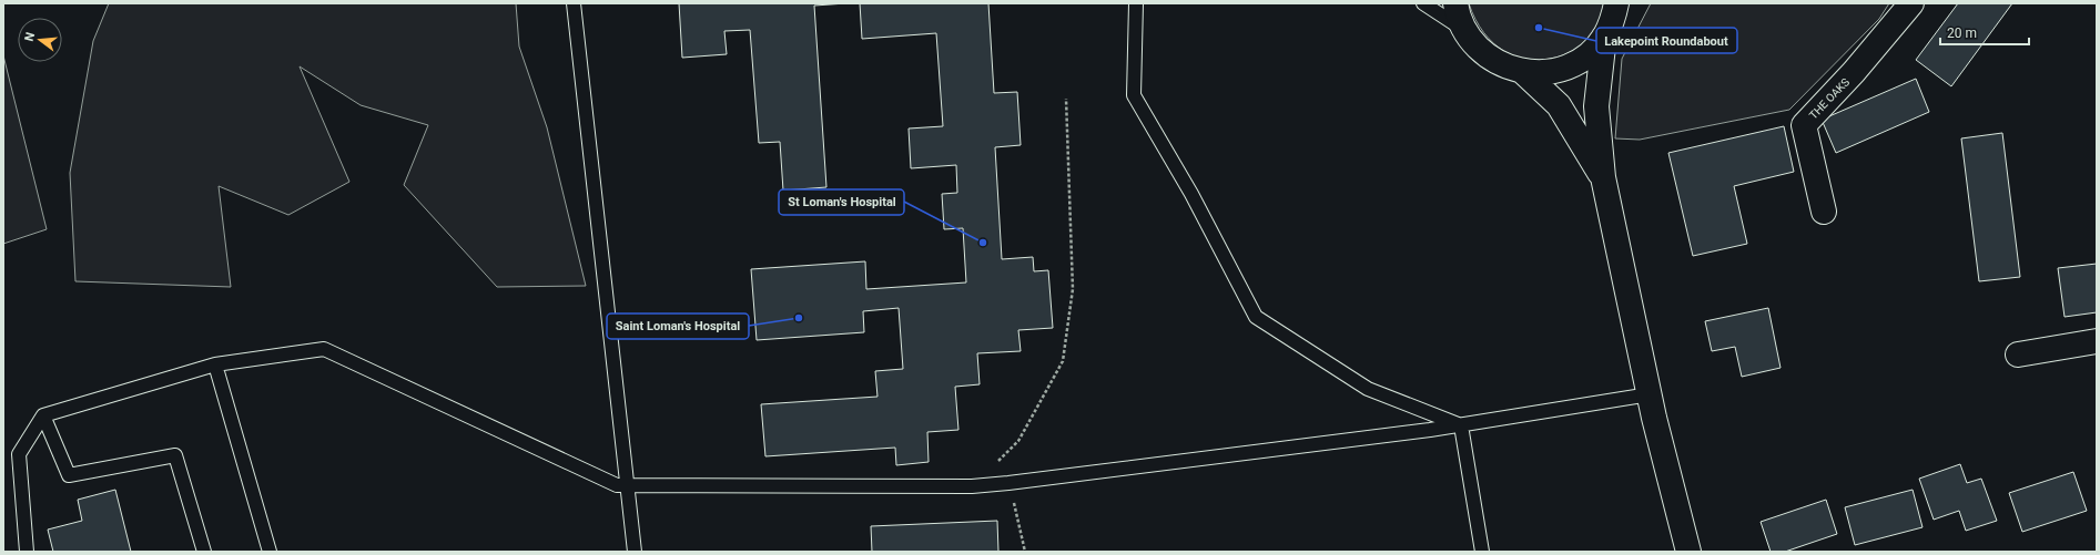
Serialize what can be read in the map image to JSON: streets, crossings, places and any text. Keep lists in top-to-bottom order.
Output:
{
  "streets": {
    "street": ["THE OAKS"]
  },
  "places": ["Lakepoint Roundabout", "St Loman's Hospital", "Saint Loman's Hospital"],
  "scale_bar": "20 m",
  "north": "left"
}
